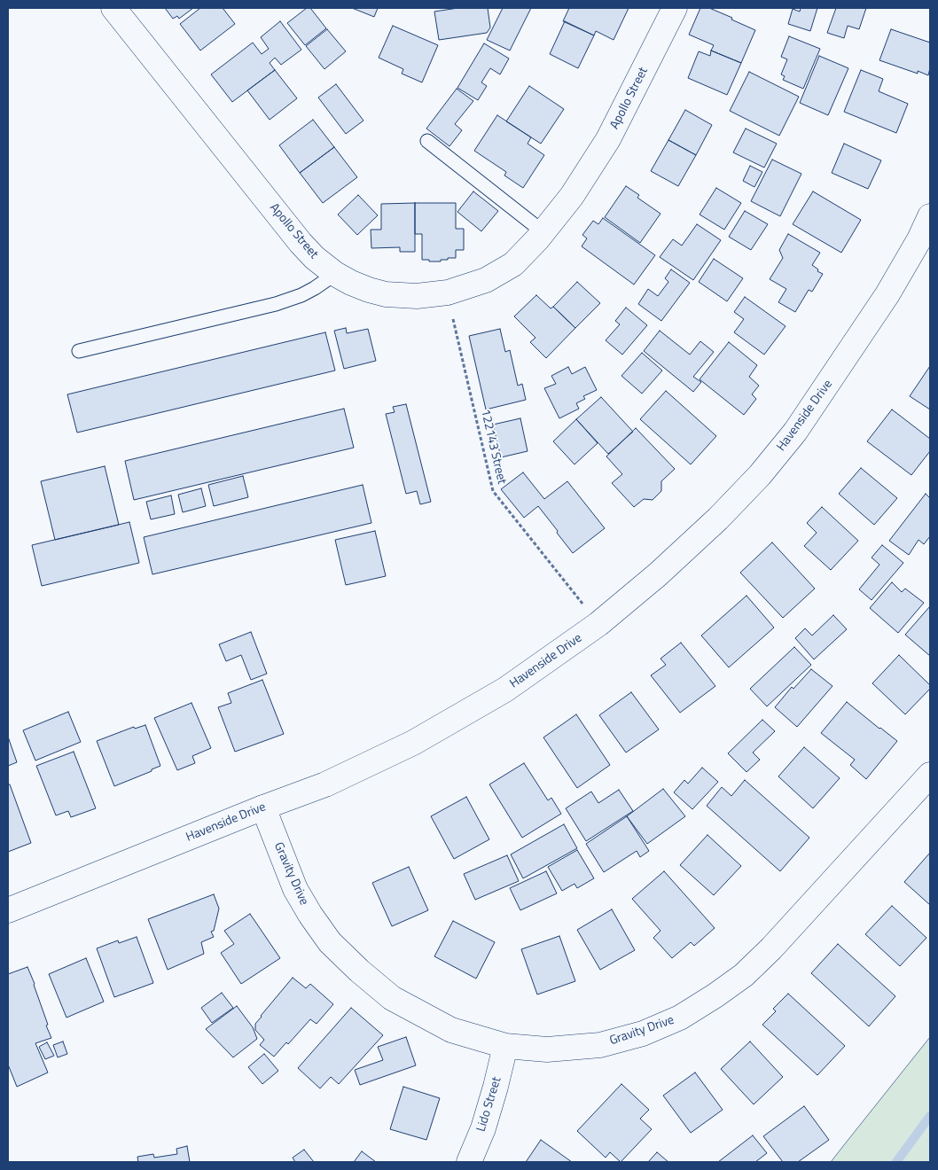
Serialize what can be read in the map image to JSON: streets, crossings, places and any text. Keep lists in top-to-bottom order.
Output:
{
  "streets": {
    "street": [
      "Apollo Street",
      "Havenside Drive",
      "Gravity Drive",
      "Lido Street"
    ],
    "path": ["122143 Street"]
  },
  "crossings": [
    ["Apollo Street", "122143 Street"],
    ["Havenside Drive", "122143 Street"],
    ["Havenside Drive", "Gravity Drive"],
    ["Gravity Drive", "Lido Street"]
  ]
}
